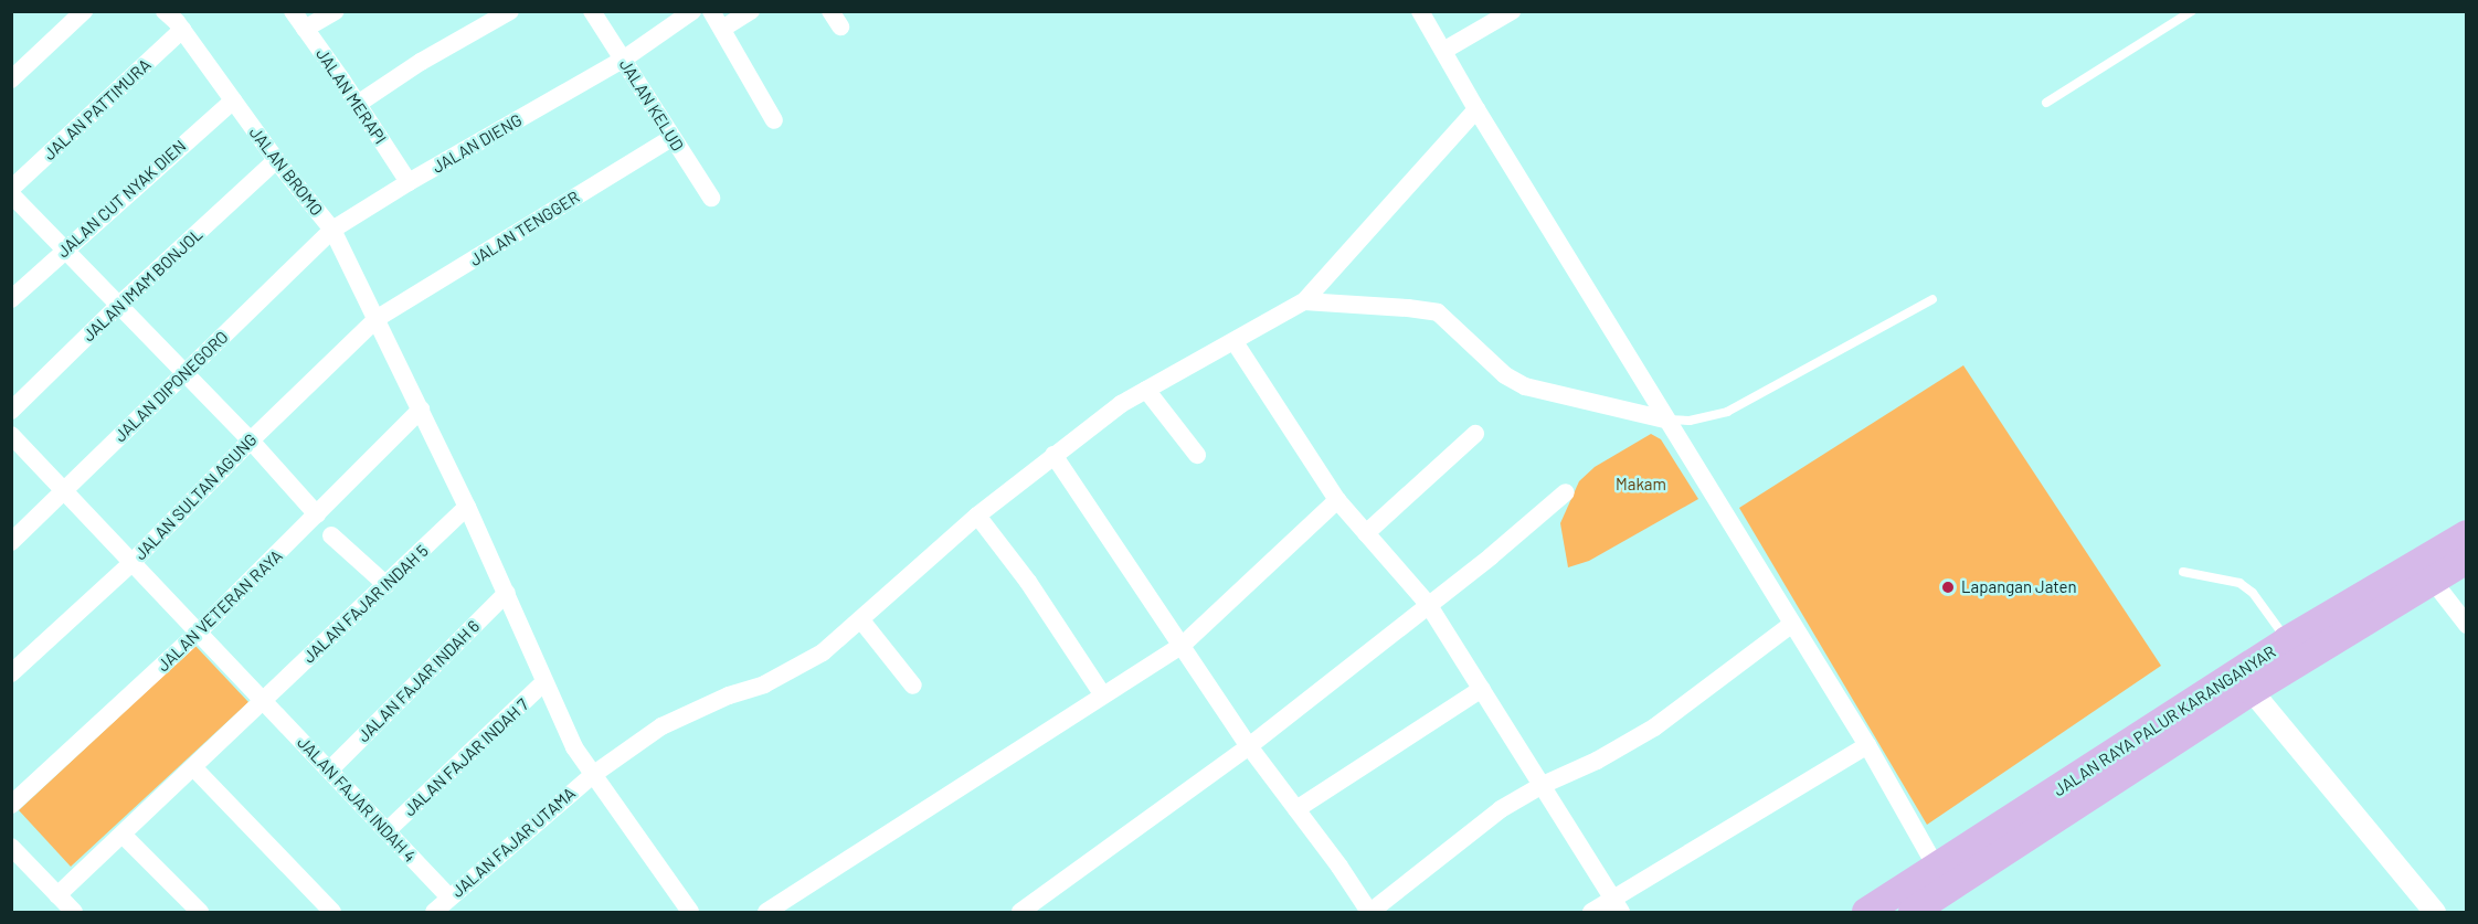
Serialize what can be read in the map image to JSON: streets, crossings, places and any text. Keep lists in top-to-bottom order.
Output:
{
  "streets": {
    "main road": ["JALAN RAYA PALUR KARANGANYAR"],
    "street": [
      "JALAN MERAPI",
      "JALAN KELUD",
      "JALAN PATTIMURA",
      "JALAN DIENG",
      "JALAN BROMO",
      "JALAN CUT NYAK DIEN",
      "JALAN TENGGER",
      "JALAN IMAM BONJOL",
      "JALAN DIPONEGORO",
      "JALAN SULTAN AGUNG",
      "JALAN FAJAR INDAH 5",
      "JALAN VETERAN RAYA",
      "JALAN FAJAR INDAH 6",
      "JALAN FAJAR INDAH 7",
      "JALAN FAJAR INDAH 4",
      "JALAN FAJAR UTAMA"
    ]
  },
  "crossings": [
    ["JALAN MERAPI", "JALAN DIENG"],
    ["JALAN KELUD", "JALAN DIENG"],
    ["JALAN KELUD", "JALAN TENGGER"],
    ["JALAN PATTIMURA", "JALAN BROMO"],
    ["JALAN DIENG", "JALAN BROMO"],
    ["JALAN DIENG", "JALAN DIPONEGORO"],
    ["JALAN BROMO", "JALAN CUT NYAK DIEN"],
    ["JALAN BROMO", "JALAN TENGGER"],
    ["JALAN BROMO", "JALAN IMAM BONJOL"],
    ["JALAN BROMO", "JALAN DIPONEGORO"],
    ["JALAN BROMO", "JALAN SULTAN AGUNG"],
    ["JALAN BROMO", "JALAN FAJAR INDAH 5"],
    ["JALAN BROMO", "JALAN VETERAN RAYA"],
    ["JALAN BROMO", "JALAN FAJAR INDAH 6"],
    ["JALAN BROMO", "JALAN FAJAR INDAH 7"],
    ["JALAN BROMO", "JALAN FAJAR UTAMA"],
    ["JALAN TENGGER", "JALAN SULTAN AGUNG"],
    ["JALAN DIPONEGORO", "JALAN FAJAR INDAH 4"],
    ["JALAN SULTAN AGUNG", "JALAN FAJAR INDAH 4"],
    ["JALAN FAJAR INDAH 5", "JALAN FAJAR INDAH 4"],
    ["JALAN VETERAN RAYA", "JALAN FAJAR INDAH 4"],
    ["JALAN FAJAR INDAH 6", "JALAN FAJAR INDAH 4"],
    ["JALAN FAJAR INDAH 7", "JALAN FAJAR INDAH 4"],
    ["JALAN FAJAR INDAH 4", "JALAN FAJAR UTAMA"]
  ],
  "parks": ["Makam"],
  "places": ["Lapangan Jaten"]
}
